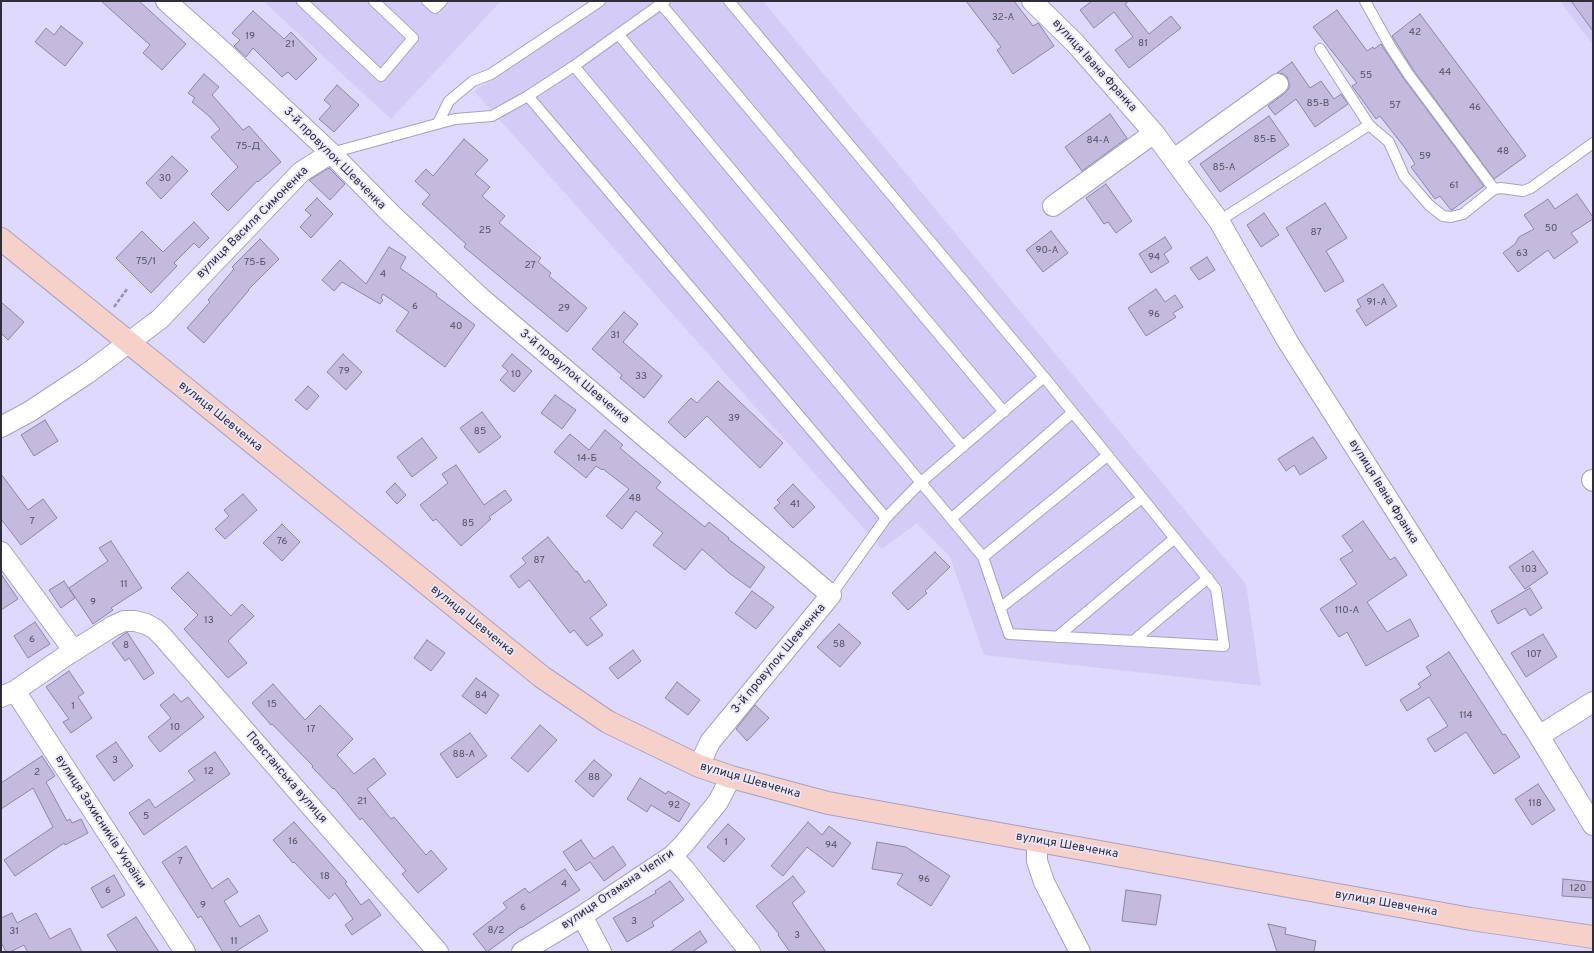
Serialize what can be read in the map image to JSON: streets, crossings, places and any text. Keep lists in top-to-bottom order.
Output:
{
  "streets": {
    "main road": ["вулиця Шевченка"],
    "street": [
      "вулиця Івана Франка",
      "3-й провулок Шевченка",
      "вулиця Василя Симоненка",
      "Повстанська вулиця",
      "вулиця Захисників України",
      "вулиця Отамана Чепіги"
    ]
  },
  "crossings": [
    ["3-й провулок Шевченка", "вулиця Василя Симоненка"],
    ["3-й провулок Шевченка", "вулиця Шевченка"],
    ["вулиця Василя Симоненка", "вулиця Шевченка"],
    ["вулиця Шевченка", "вулиця Отамана Чепіги"]
  ],
  "house_numbers": [
    "32-А",
    "42",
    "19",
    "81",
    "21",
    "44",
    "55",
    "85-В",
    "57",
    "46",
    "85-Б",
    "84-А",
    "75-Д",
    "48",
    "59",
    "85-А",
    "30",
    "61",
    "50",
    "25",
    "87",
    "90-А",
    "63",
    "94",
    "75/1",
    "75-Б",
    "27",
    "4",
    "91-А",
    "6",
    "29",
    "96",
    "40",
    "31",
    "79",
    "10",
    "33",
    "39",
    "85",
    "14-Б",
    "48",
    "41",
    "7",
    "85",
    "76",
    "87",
    "103",
    "11",
    "9",
    "110-А",
    "13",
    "6",
    "58",
    "8",
    "107",
    "84",
    "15",
    "1",
    "114",
    "10",
    "17",
    "88-А",
    "3",
    "12",
    "2",
    "88",
    "21",
    "118",
    "92",
    "5",
    "16",
    "1",
    "94",
    "7",
    "18",
    "96",
    "4",
    "120",
    "6",
    "9",
    "6",
    "3",
    "8/2",
    "31",
    "3",
    "11"
  ]
}
